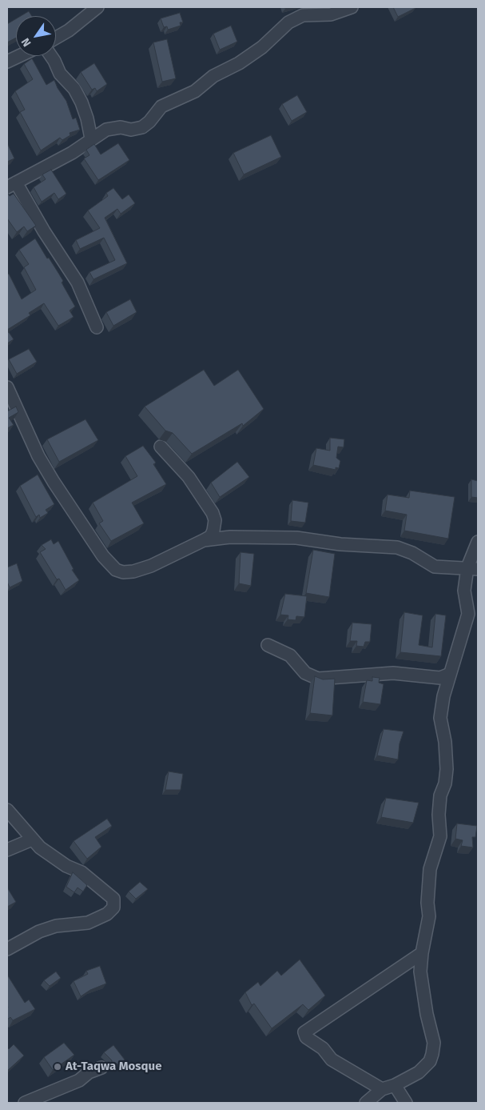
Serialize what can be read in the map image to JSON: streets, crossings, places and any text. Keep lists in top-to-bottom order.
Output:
{
  "places": ["At-Taqwa Mosque"],
  "north": "bottom left"
}
